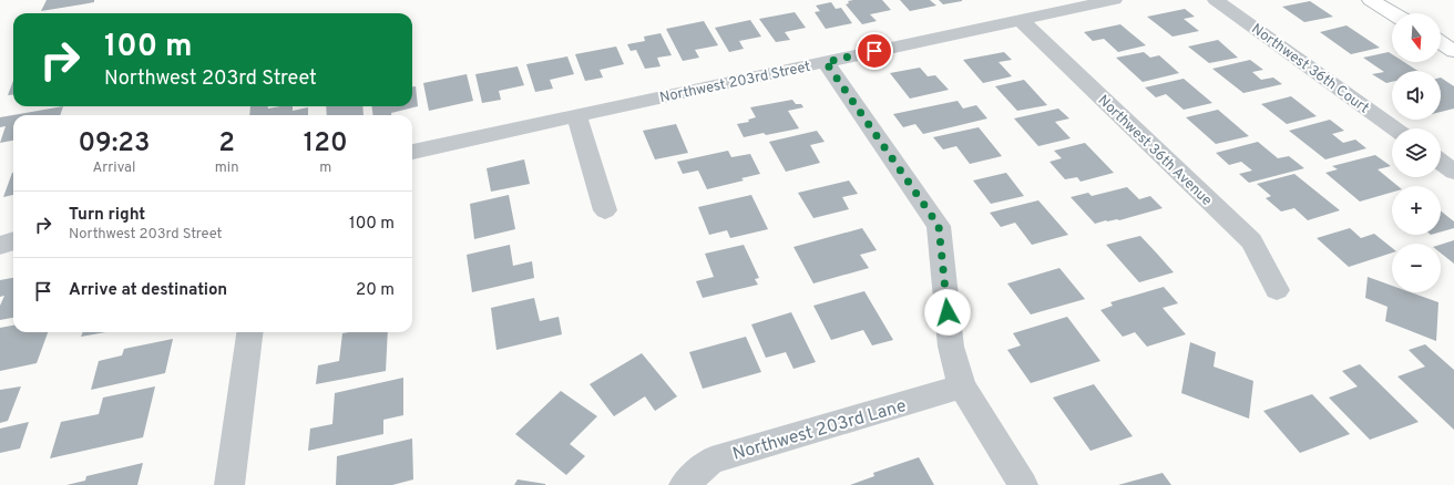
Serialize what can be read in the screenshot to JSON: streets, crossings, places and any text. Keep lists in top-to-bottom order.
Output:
{
  "streets": {
    "street": [
      "Northwest 36th Court",
      "Northwest 203rd Street",
      "Northwest 36th Avenue",
      "Northwest 203rd Lane"
    ]
  },
  "crossings": [
    ["Northwest 203rd Street", "Northwest 36th Avenue"]
  ],
  "north": "bottom",
  "page": {
    "map_buttons": ["+", "−"],
    "turn": ["100 m", "Northwest 203rd Street"],
    "eta": [
      "09:23",
      "Arrival",
      "2",
      "min",
      "120",
      "m"
    ],
    "list": [
      {
        "name": "Turn right",
        "note": "Northwest 203rd Street",
        "value": "100 m"
      },
      {
        "name": "Arrive at destination",
        "value": "20 m"
      }
    ]
  }
}
